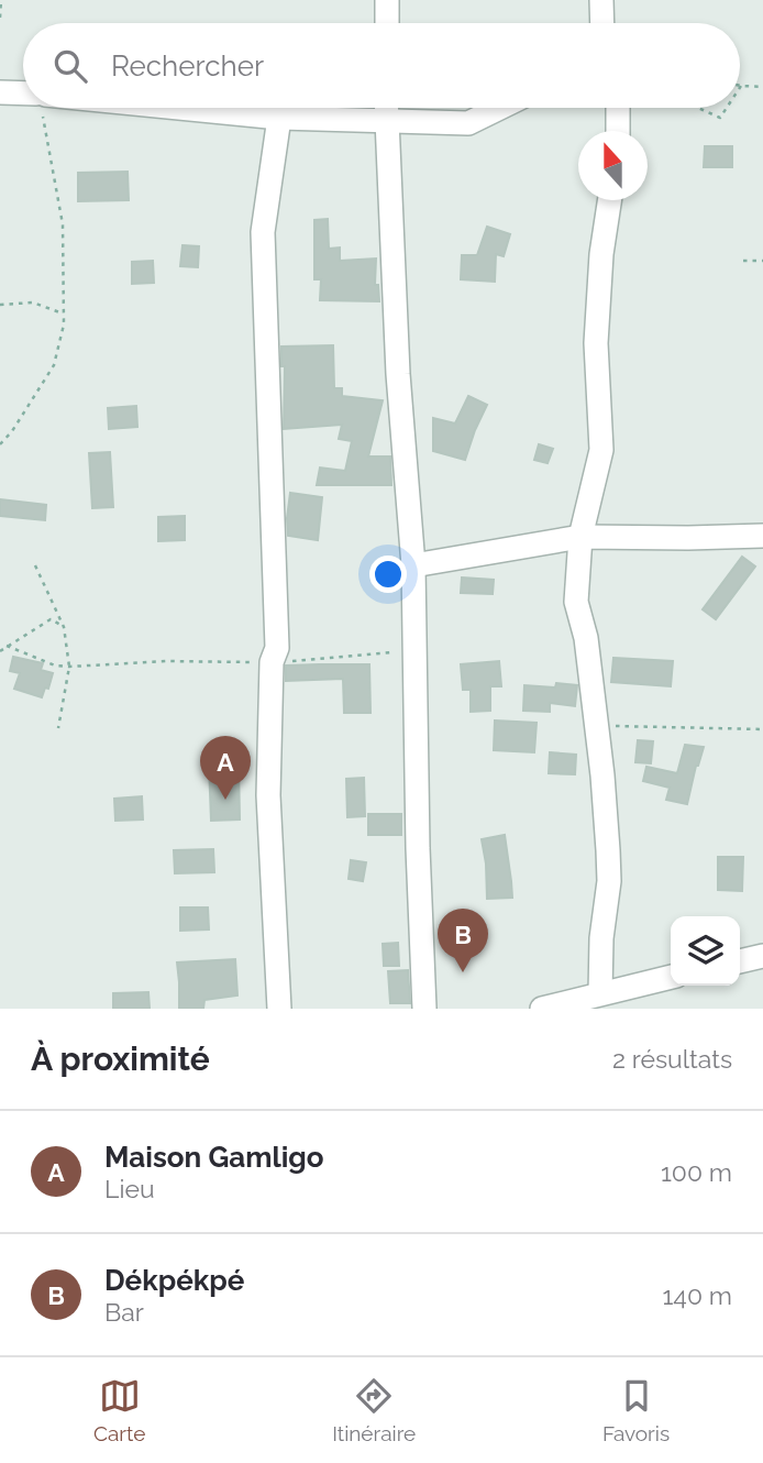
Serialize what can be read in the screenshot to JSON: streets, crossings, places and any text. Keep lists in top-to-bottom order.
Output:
{
  "north": "top",
  "page": {
    "search": "Rechercher",
    "pins": ["A", "B"],
    "heading": ["À proximité", "2 résultats"],
    "list": [
      {
        "mark": "A",
        "name": "Maison Gamligo",
        "note": "Lieu",
        "value": "100 m"
      },
      {
        "mark": "B",
        "name": "Dékpékpé",
        "note": "Bar",
        "value": "140 m"
      }
    ],
    "nav": ["Carte", "Itinéraire", "Favoris"]
  }
}
